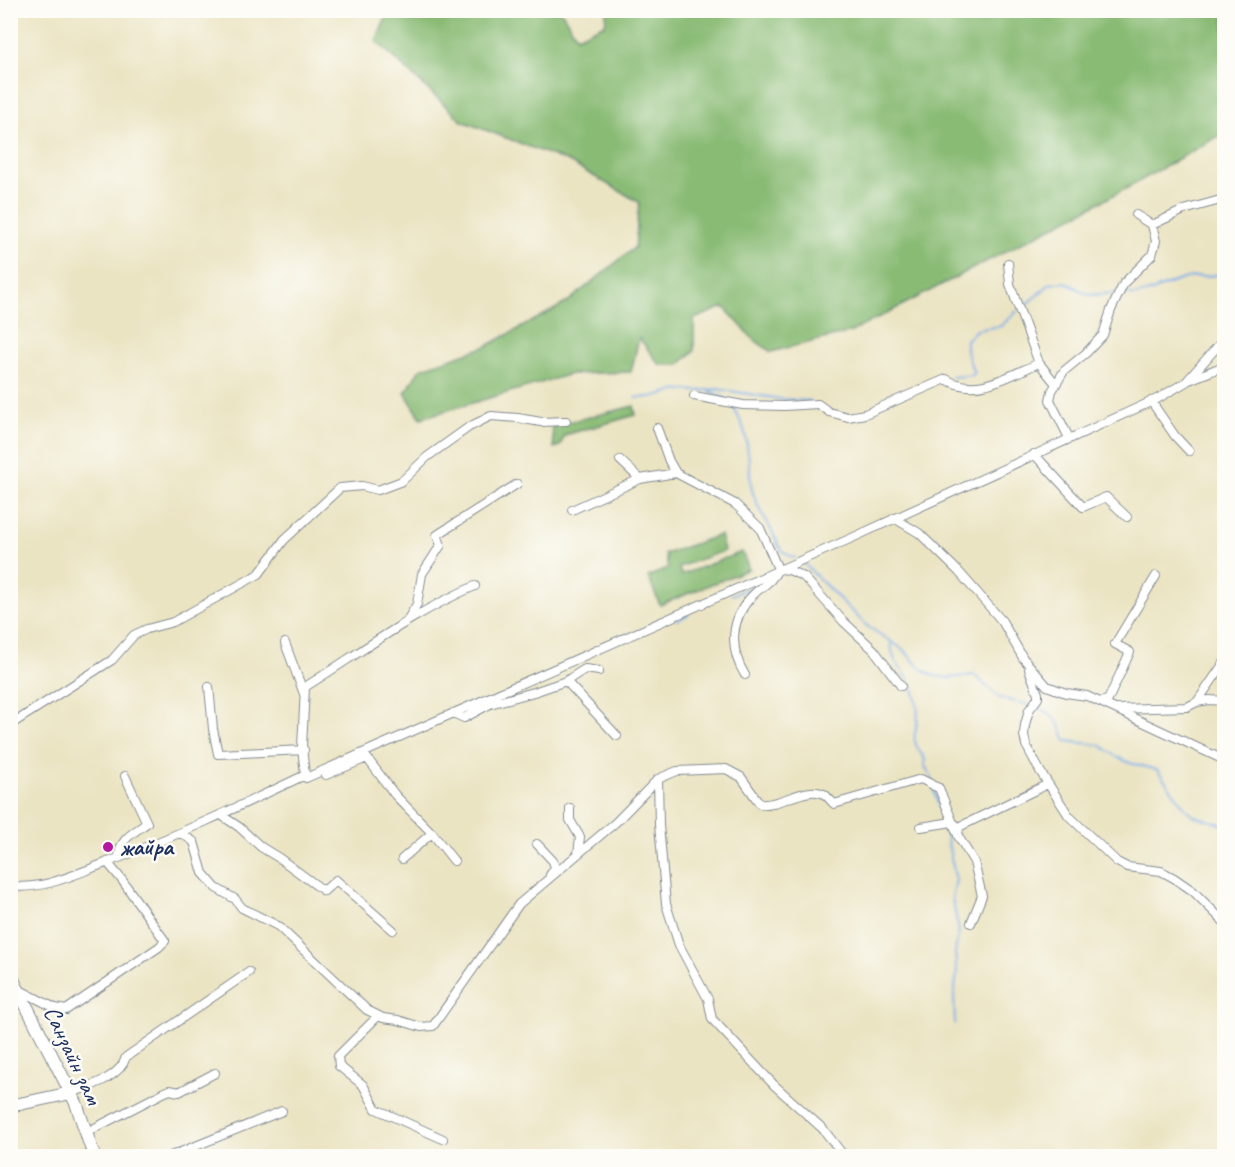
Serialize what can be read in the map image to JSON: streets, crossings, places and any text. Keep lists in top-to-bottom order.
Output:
{
  "streets": {
    "main road": ["Санзайн зам"]
  },
  "places": ["жайра"]
}
